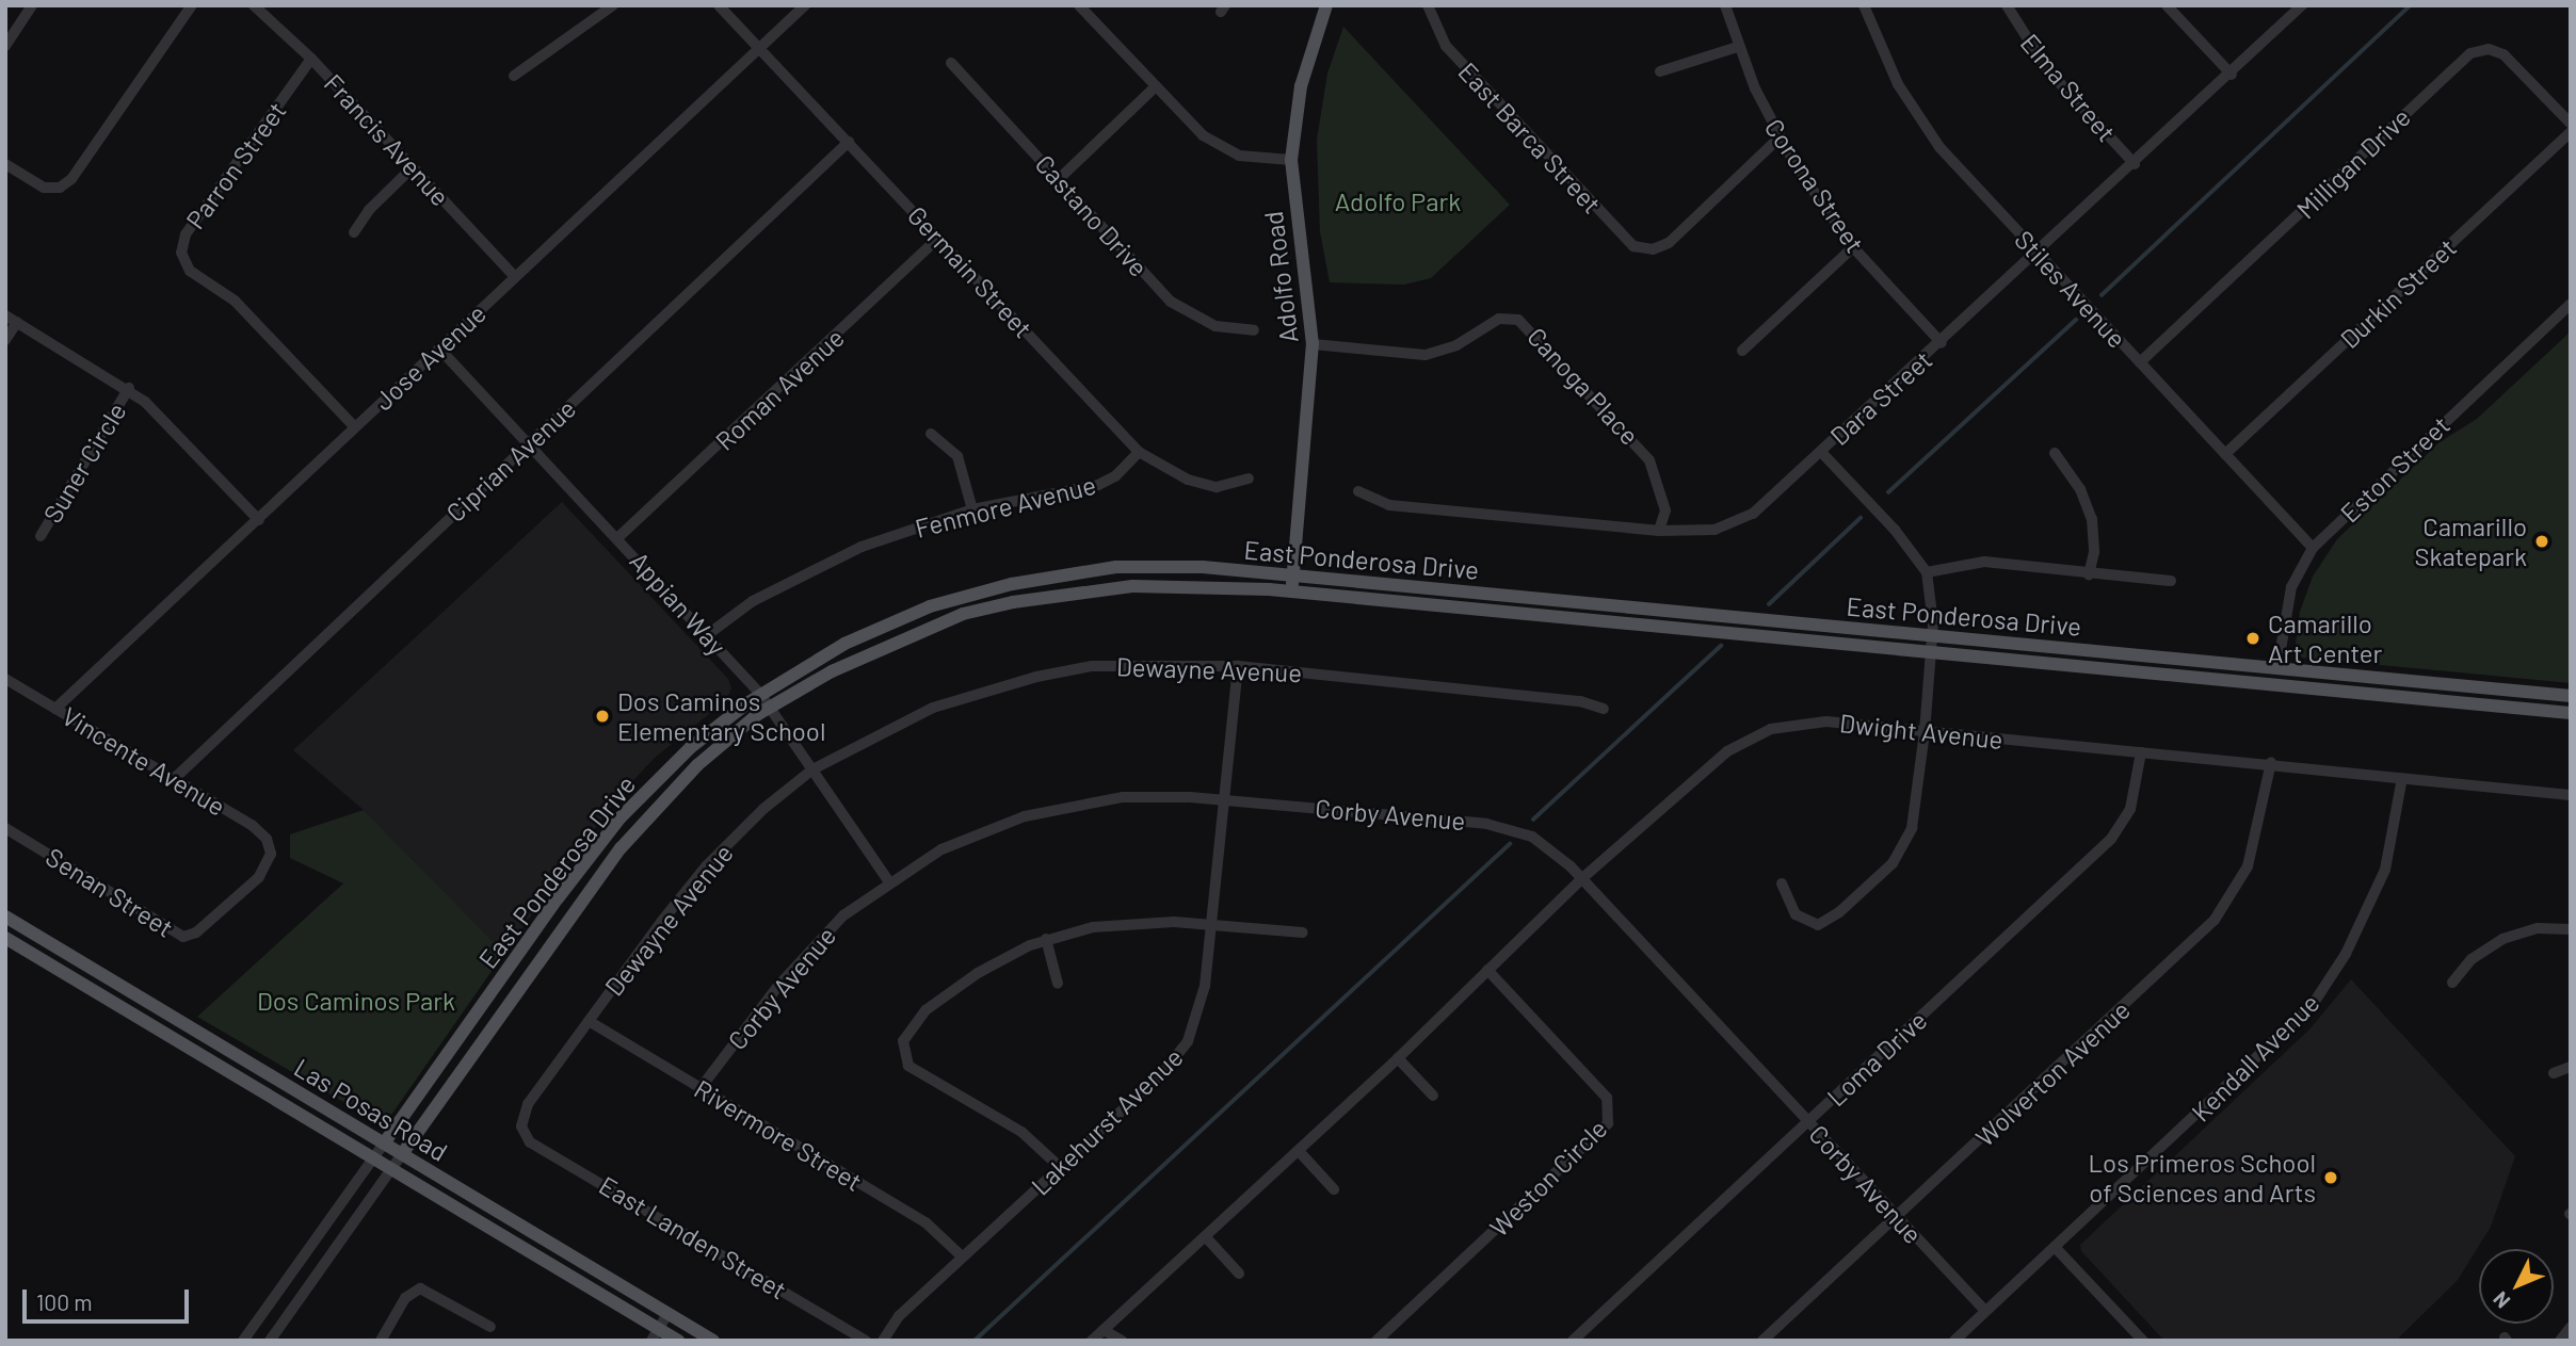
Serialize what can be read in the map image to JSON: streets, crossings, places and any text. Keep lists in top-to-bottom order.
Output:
{
  "streets": {
    "main road": ["Adolfo Road", "East Ponderosa Drive", "Las Posas Road"],
    "street": [
      "Elma Street",
      "East Barca Street",
      "Francis Avenue",
      "Milligan Drive",
      "Parron Street",
      "Corona Street",
      "Castano Drive",
      "Germain Street",
      "Stiles Avenue",
      "Durkin Street",
      "Jose Avenue",
      "Canoga Place",
      "Roman Avenue",
      "Dara Street",
      "Ciprian Avenue",
      "Suner Circle",
      "Eston Street",
      "Fenmore Avenue",
      "Appian Way",
      "Dewayne Avenue",
      "Dwight Avenue",
      "Vincente Avenue",
      "Corby Avenue",
      "Senan Street",
      "Kendall Avenue",
      "Loma Drive",
      "Wolverton Avenue",
      "Lakehurst Avenue",
      "Rivermore Street",
      "Weston Circle",
      "East Landen Street"
    ]
  },
  "crossings": [
    ["Elma Street", "Dara Street"],
    ["East Barca Street", "Corona Street"],
    ["Francis Avenue", "Parron Street"],
    ["Francis Avenue", "Jose Avenue"],
    ["Milligan Drive", "Stiles Avenue"],
    ["Parron Street", "Jose Avenue"],
    ["Corona Street", "Dara Street"],
    ["Germain Street", "Jose Avenue"],
    ["Germain Street", "Roman Avenue"],
    ["Germain Street", "Ciprian Avenue"],
    ["Germain Street", "Fenmore Avenue"],
    ["Adolfo Road", "Canoga Place"],
    ["Adolfo Road", "East Ponderosa Drive"],
    ["Stiles Avenue", "Durkin Street"],
    ["Stiles Avenue", "Dara Street"],
    ["Stiles Avenue", "Eston Street"],
    ["Jose Avenue", "Appian Way"],
    ["Jose Avenue", "Vincente Avenue"],
    ["Canoga Place", "Dara Street"],
    ["Roman Avenue", "Appian Way"],
    ["Ciprian Avenue", "Appian Way"],
    ["Ciprian Avenue", "Vincente Avenue"],
    ["Eston Street", "East Ponderosa Drive"],
    ["Fenmore Avenue", "Appian Way"],
    ["East Ponderosa Drive", "Appian Way"],
    ["East Ponderosa Drive", "Las Posas Road"],
    ["Appian Way", "Dewayne Avenue"],
    ["Appian Way", "Corby Avenue"],
    ["Dewayne Avenue", "Lakehurst Avenue"],
    ["Dewayne Avenue", "Rivermore Street"],
    ["Dewayne Avenue", "East Landen Street"],
    ["Dwight Avenue", "Corby Avenue"],
    ["Dwight Avenue", "Kendall Avenue"],
    ["Dwight Avenue", "Loma Drive"],
    ["Dwight Avenue", "Wolverton Avenue"],
    ["Dwight Avenue", "Weston Circle"],
    ["Vincente Avenue", "Senan Street"],
    ["Corby Avenue", "Kendall Avenue"],
    ["Corby Avenue", "Loma Drive"],
    ["Corby Avenue", "Wolverton Avenue"],
    ["Corby Avenue", "Lakehurst Avenue"],
    ["Corby Avenue", "Rivermore Street"],
    ["Lakehurst Avenue", "Rivermore Street"]
  ],
  "parks": ["Adolfo Park", "Dos Caminos Park"],
  "places": [
    "Camarillo Skatepark",
    "Camarillo Art Center",
    "Dos Caminos Elementary School",
    "Los Primeros School of Sciences and Arts"
  ],
  "scale_bar": "100 m",
  "north": "bottom left"
}
